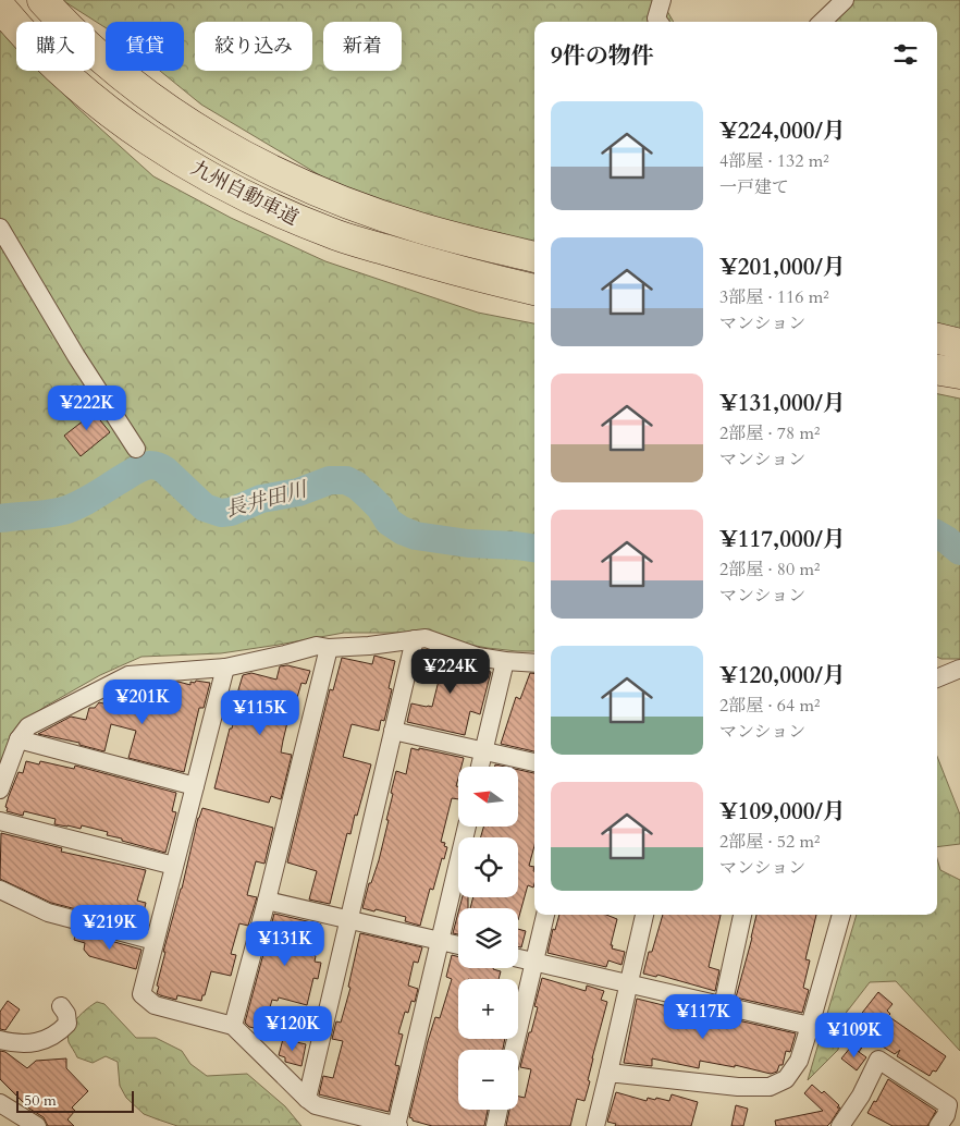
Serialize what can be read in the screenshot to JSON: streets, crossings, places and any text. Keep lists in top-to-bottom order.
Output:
{
  "streets": {
    "highway": ["九州自動車道"]
  },
  "water": ["長井田川"],
  "scale_bar": "50 m",
  "north": "left",
  "page": {
    "chip": [
      "購入",
      "賃貸",
      "絞り込み",
      "新着"
    ],
    "heading": "9件の物件",
    "list": [
      {
        "name": "¥224,000/月",
        "note": "4部屋 · 132 m² · 一戸建て"
      },
      {
        "name": "¥201,000/月",
        "note": "3部屋 · 116 m² · マンション"
      },
      {
        "name": "¥131,000/月",
        "note": "2部屋 · 78 m² · マンション"
      },
      {
        "name": "¥117,000/月",
        "note": "2部屋 · 80 m² · マンション"
      },
      {
        "name": "¥120,000/月",
        "note": "2部屋 · 64 m² · マンション"
      },
      {
        "name": "¥109,000/月",
        "note": "2部屋 · 52 m² · マンション"
      }
    ],
    "price": [
      "¥222K",
      "¥224K",
      "¥201K",
      "¥115K",
      "¥219K",
      "¥131K",
      "¥117K",
      "¥120K",
      "¥109K"
    ],
    "map_buttons": ["+", "−"],
    "scale": "50 m"
  }
}
